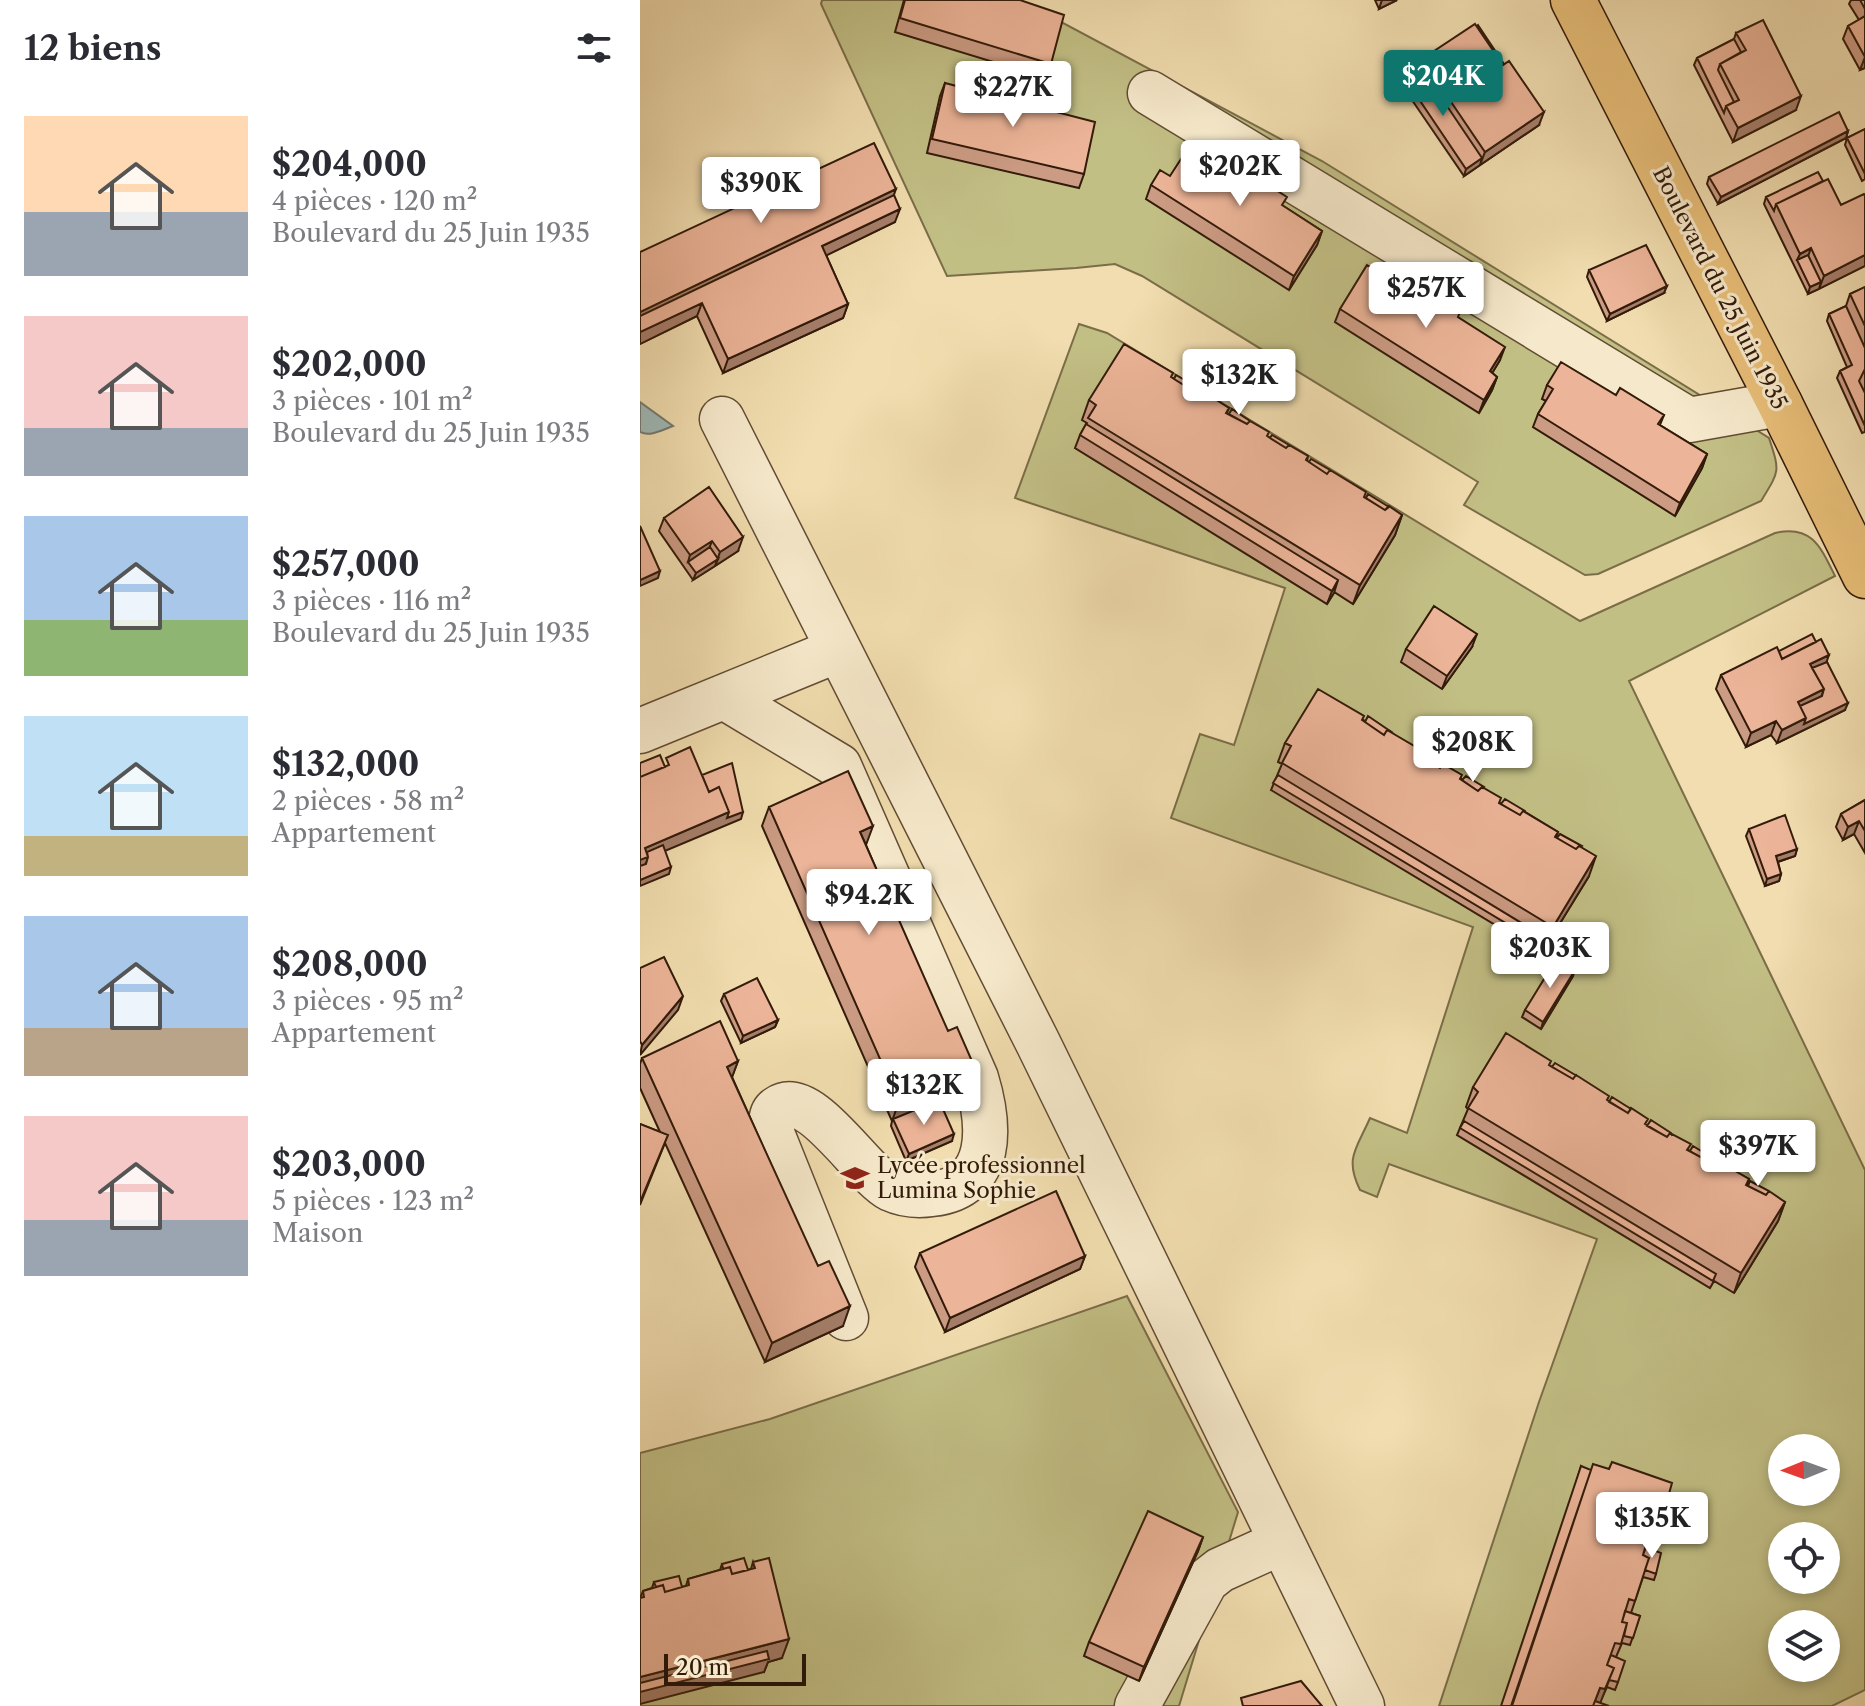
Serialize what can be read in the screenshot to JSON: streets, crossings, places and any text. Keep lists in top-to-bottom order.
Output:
{
  "streets": {
    "main road": ["Boulevard du 25 Juin 1935"]
  },
  "places": {
    "school or university": ["Lycée professionnel Lumina Sophie"]
  },
  "scale_bar": "20 m",
  "north": "left",
  "page": {
    "heading": "12 biens",
    "price": [
      "$204K",
      "$227K",
      "$202K",
      "$390K",
      "$257K",
      "$132K",
      "$208K",
      "$94.2K",
      "$203K",
      "$132K",
      "$397K",
      "$135K"
    ],
    "list": [
      {
        "name": "$204,000",
        "note": "4 pièces · 120 m² · Boulevard du 25 Juin 1935"
      },
      {
        "name": "$202,000",
        "note": "3 pièces · 101 m² · Boulevard du 25 Juin 1935"
      },
      {
        "name": "$257,000",
        "note": "3 pièces · 116 m² · Boulevard du 25 Juin 1935"
      },
      {
        "name": "$132,000",
        "note": "2 pièces · 58 m² · Appartement"
      },
      {
        "name": "$208,000",
        "note": "3 pièces · 95 m² · Appartement"
      },
      {
        "name": "$203,000",
        "note": "5 pièces · 123 m² · Maison"
      }
    ],
    "scale": "20 m"
  }
}
